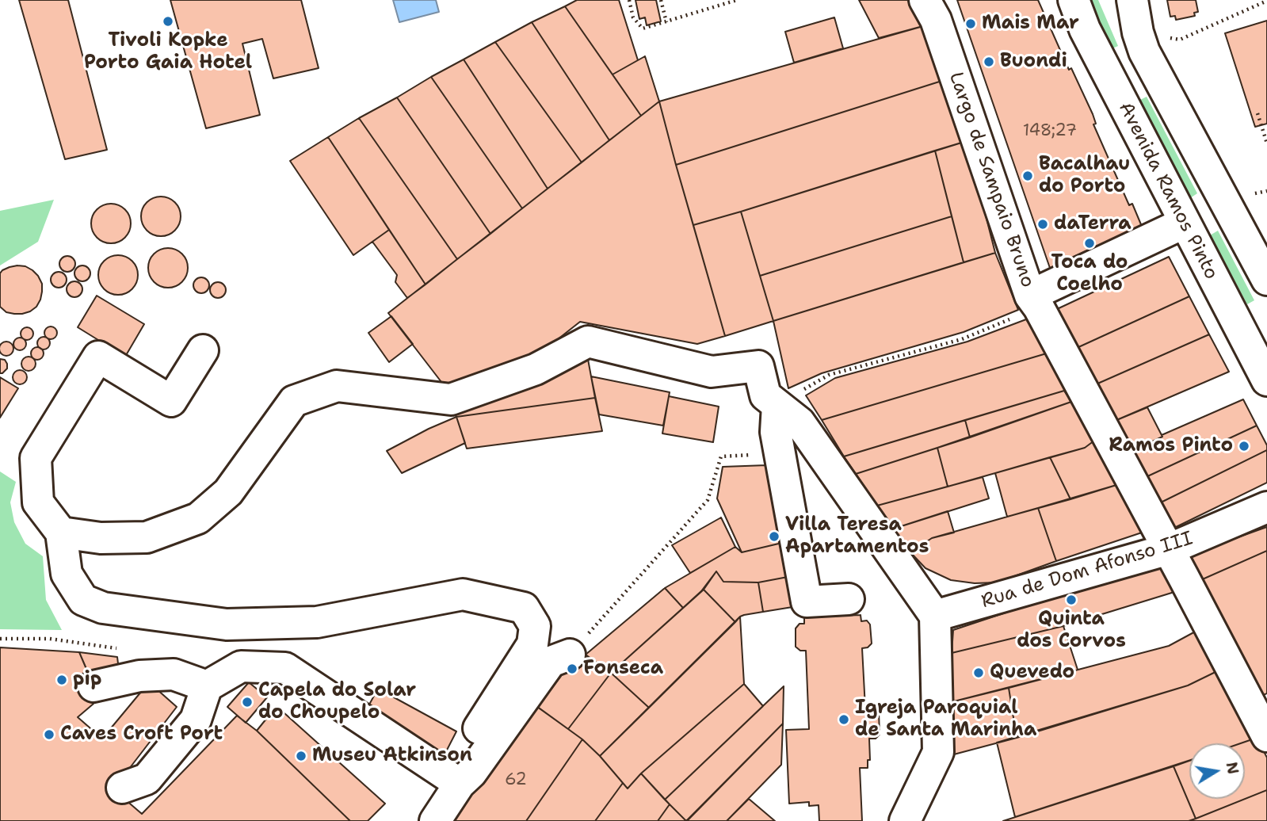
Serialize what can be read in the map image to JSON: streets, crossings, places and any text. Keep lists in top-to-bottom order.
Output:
{
  "streets": {
    "street": ["Largo de Sampaio Bruno", "Avenida Ramos Pinto", "Rua de Dom Afonso III"]
  },
  "crossings": [
    ["Largo de Sampaio Bruno", "Avenida Ramos Pinto"]
  ],
  "places": [
    "Tivoli Kopke Porto Gaia Hotel",
    "Mais Mar",
    "Buondi",
    "Bacalhau do Porto",
    "daTerra",
    "Toca do Coelho",
    "Ramos Pinto",
    "Villa Teresa Apartamentos",
    "Quinta dos Corvos",
    "Fonseca",
    "Quevedo",
    "pip",
    "Capela do Solar do Choupelo",
    "Igreja Paroquial de Santa Marinha",
    "Caves Croft Port",
    "Museu Atkinson"
  ],
  "house_numbers": ["148;27", "62"],
  "north": "right"
}
